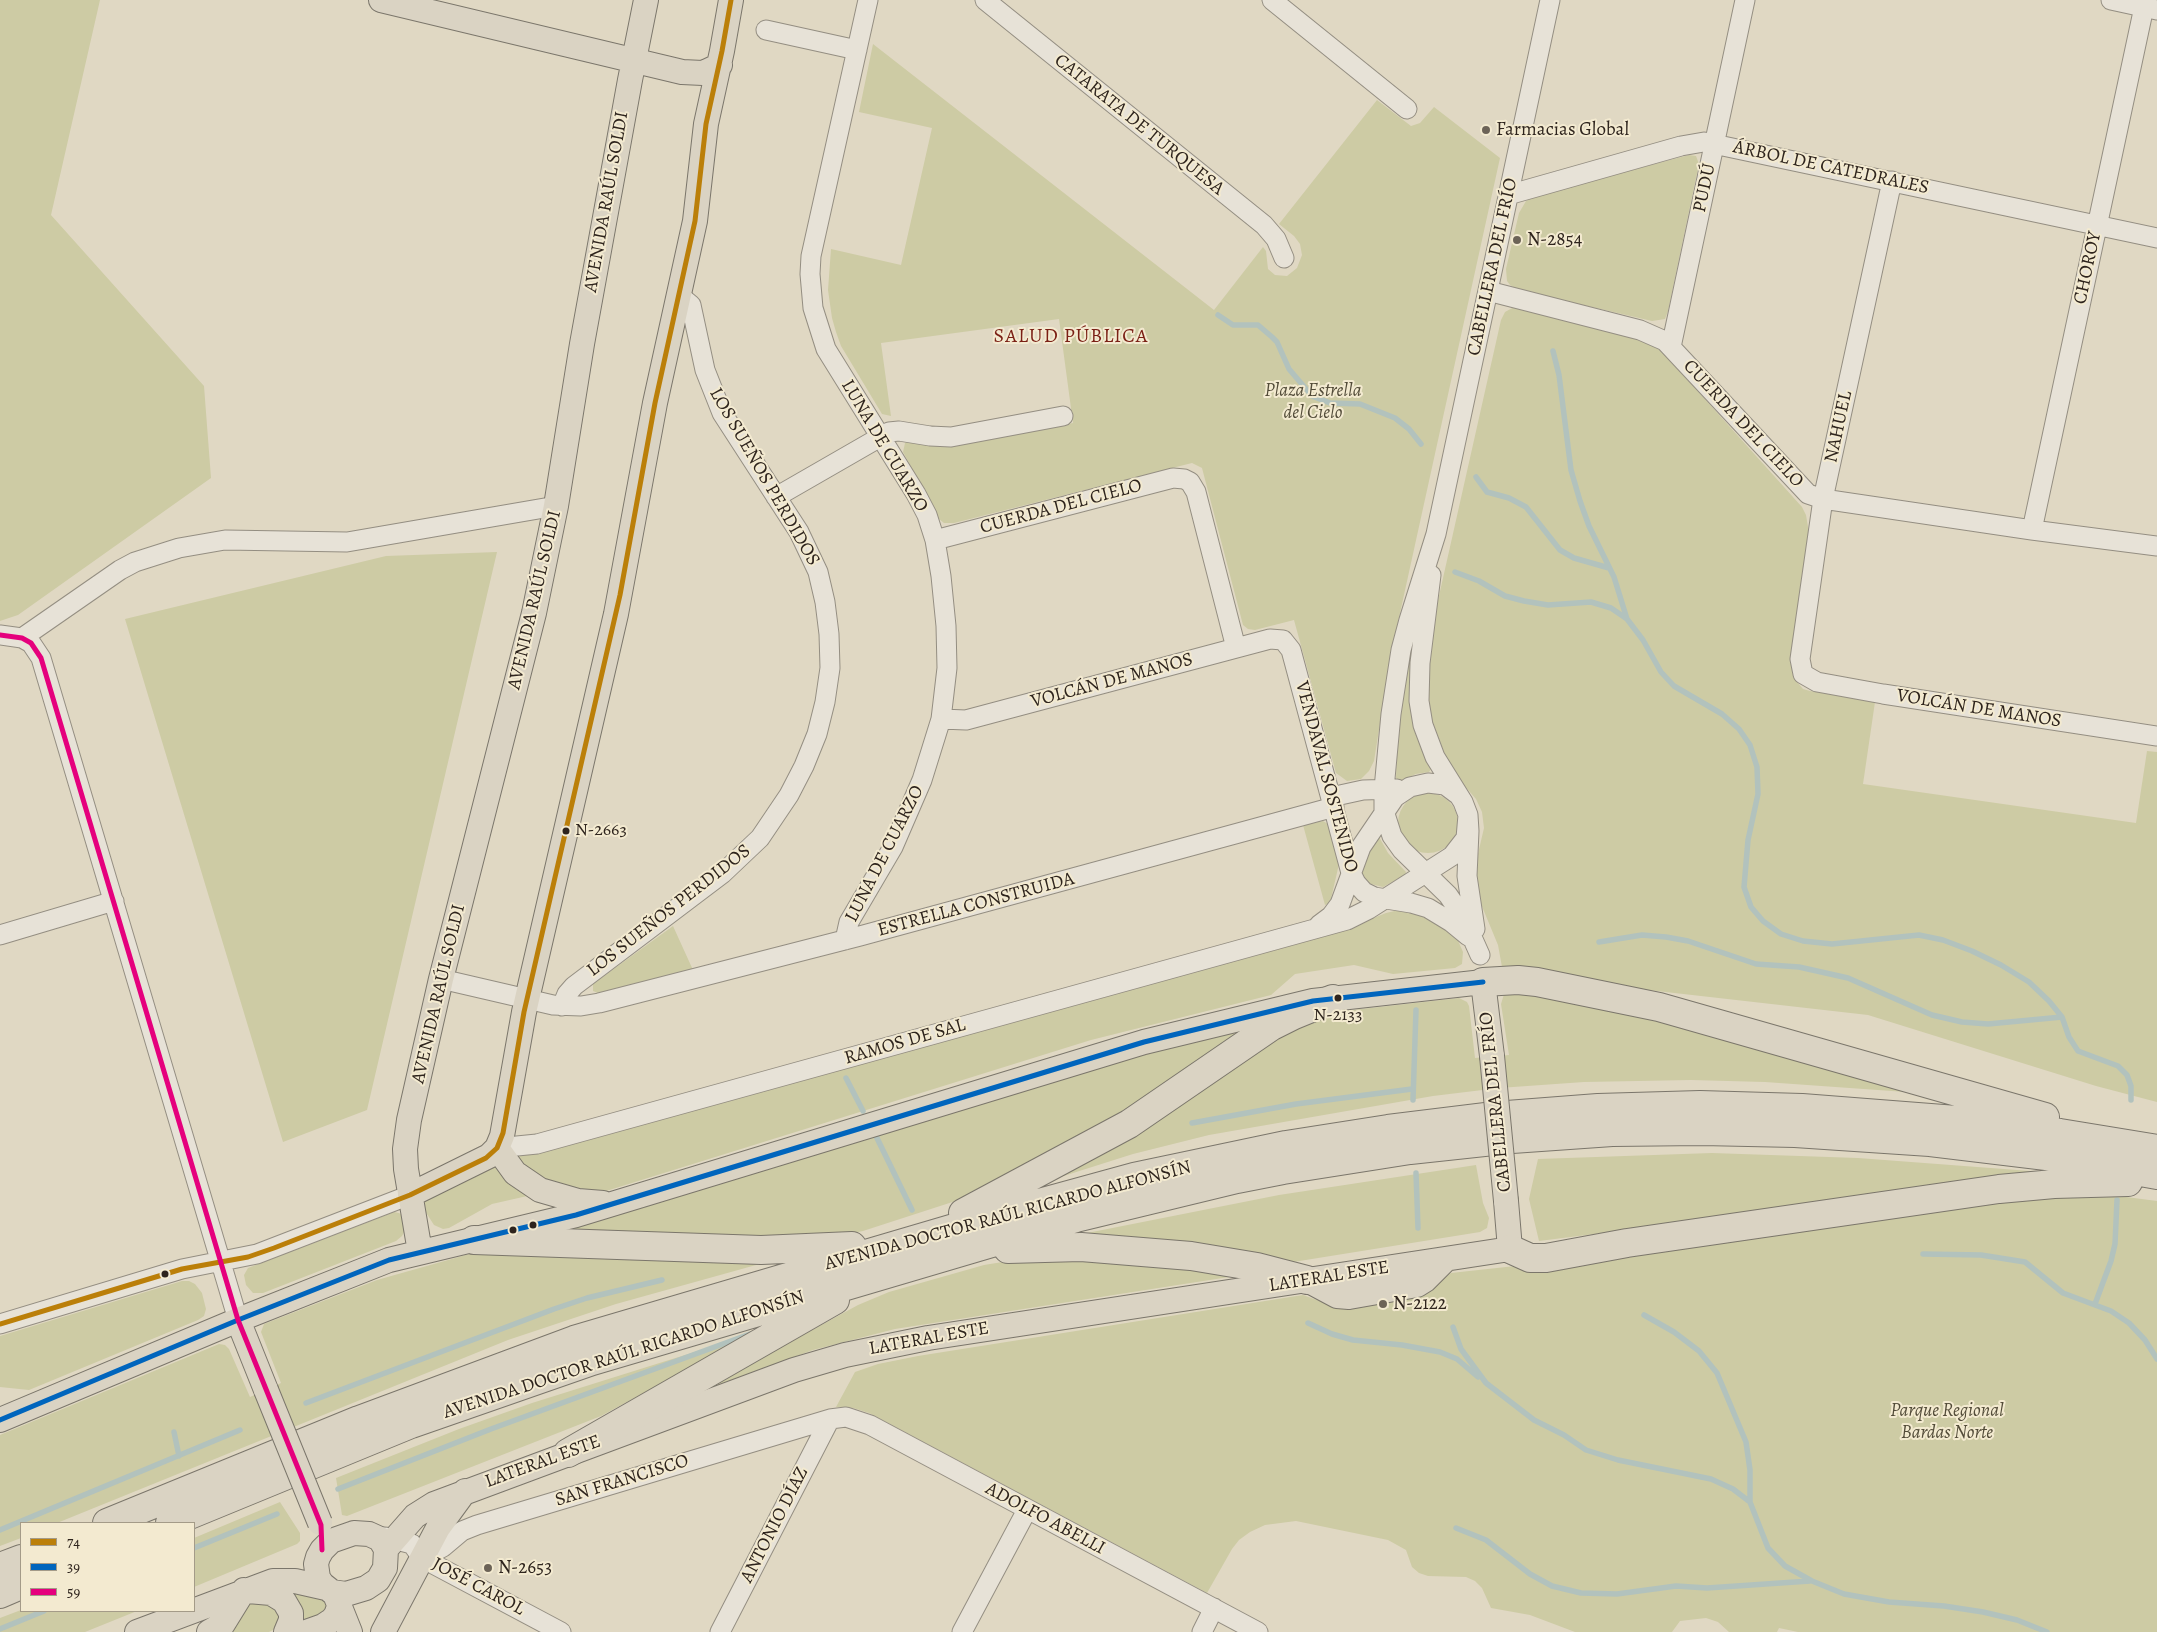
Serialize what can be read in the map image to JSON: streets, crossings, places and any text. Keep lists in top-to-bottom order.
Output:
{
  "streets": {
    "highway": ["AVENIDA DOCTOR RAÚL RICARDO ALFONSÍN"],
    "main road": ["AVENIDA RAÚL SOLDI", "CABELLERA DEL FRÍO", "LATERAL ESTE"],
    "street": [
      "CATARATA DE TURQUESA",
      "ÁRBOL DE CATEDRALES",
      "PUDÚ",
      "CHOROY",
      "CUERDA DEL CIELO",
      "NAHUEL",
      "LUNA DE CUARZO",
      "LOS SUEÑOS PERDIDOS",
      "VOLCÁN DE MANOS",
      "VENDAVAL SOSTENIDO",
      "ESTRELLA CONSTRUIDA",
      "RAMOS DE SAL",
      "SAN FRANCISCO",
      "ADOLFO ABELLI",
      "ANTONIO DÍAZ",
      "JOSÉ CAROL"
    ]
  },
  "crossings": [
    ["ÁRBOL DE CATEDRALES", "PUDÚ"],
    ["ÁRBOL DE CATEDRALES", "CABELLERA DEL FRÍO"],
    ["ÁRBOL DE CATEDRALES", "CHOROY"],
    ["ÁRBOL DE CATEDRALES", "NAHUEL"],
    ["PUDÚ", "CUERDA DEL CIELO"],
    ["AVENIDA RAÚL SOLDI", "ESTRELLA CONSTRUIDA"],
    ["CABELLERA DEL FRÍO", "CUERDA DEL CIELO"],
    ["CABELLERA DEL FRÍO", "VENDAVAL SOSTENIDO"],
    ["CABELLERA DEL FRÍO", "ESTRELLA CONSTRUIDA"],
    ["CABELLERA DEL FRÍO", "RAMOS DE SAL"],
    ["CHOROY", "CUERDA DEL CIELO"],
    ["CUERDA DEL CIELO", "NAHUEL"],
    ["CUERDA DEL CIELO", "LUNA DE CUARZO"],
    ["CUERDA DEL CIELO", "VOLCÁN DE MANOS"],
    ["NAHUEL", "VOLCÁN DE MANOS"],
    ["LUNA DE CUARZO", "VOLCÁN DE MANOS"],
    ["LUNA DE CUARZO", "ESTRELLA CONSTRUIDA"],
    ["LOS SUEÑOS PERDIDOS", "ESTRELLA CONSTRUIDA"],
    ["VOLCÁN DE MANOS", "VENDAVAL SOSTENIDO"],
    ["VENDAVAL SOSTENIDO", "ESTRELLA CONSTRUIDA"],
    ["VENDAVAL SOSTENIDO", "RAMOS DE SAL"],
    ["ESTRELLA CONSTRUIDA", "RAMOS DE SAL"],
    ["LATERAL ESTE", "JOSÉ CAROL"],
    ["SAN FRANCISCO", "ADOLFO ABELLI"],
    ["SAN FRANCISCO", "ANTONIO DÍAZ"],
    ["SAN FRANCISCO", "JOSÉ CAROL"],
    ["ADOLFO ABELLI", "ANTONIO DÍAZ"]
  ],
  "districts": ["SALUD PÚBLICA"],
  "parks": ["Plaza Estrella del Cielo", "Parque Regional Bardas Norte"],
  "places": [
    "Farmacias Global",
    "N-2854",
    "N-2663",
    "N-2133",
    "N-2122",
    "N-2653"
  ],
  "lines": ["transit line 74", "transit line 59", "transit line 39"],
  "legend": ["74", "39", "59"]
}
